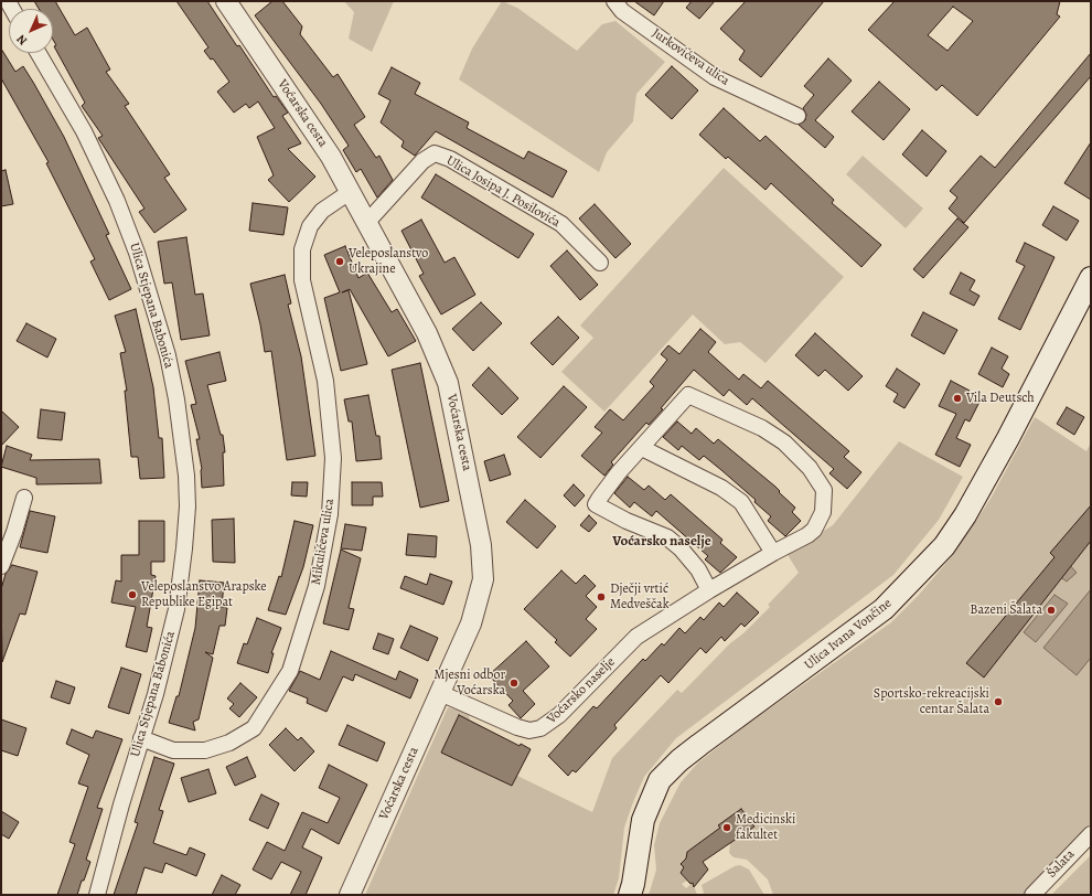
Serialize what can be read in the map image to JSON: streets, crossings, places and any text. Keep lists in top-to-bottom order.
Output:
{
  "streets": {
    "main road": ["Ulica Ivana Vončine"],
    "street": [
      "Jurkovićeva ulica",
      "Voćarska cesta",
      "Ulica Josipa J. Posilovića",
      "Ulica Stjepana Babonića",
      "Mikulićeva ulica",
      "Voćarsko naselje",
      "Šalata"
    ]
  },
  "crossings": [
    ["Voćarska cesta", "Ulica Josipa J. Posilovića"],
    ["Voćarska cesta", "Mikulićeva ulica"],
    ["Voćarska cesta", "Voćarsko naselje"],
    ["Ulica Stjepana Babonića", "Mikulićeva ulica"]
  ],
  "districts": ["Voćarsko naselje"],
  "places": [
    "Veleposlanstvo Ukrajine",
    "Vila Deutsch",
    "Veleposlanstvo Arapske Republike Egipat",
    "Dječji vrtić Medveščak",
    "Bazeni Šalata",
    "Mjesni odbor Voćarska",
    "Sportsko-rekreacijski centar Šalata",
    "Medicinski fakultet"
  ],
  "north": "bottom left"
}
